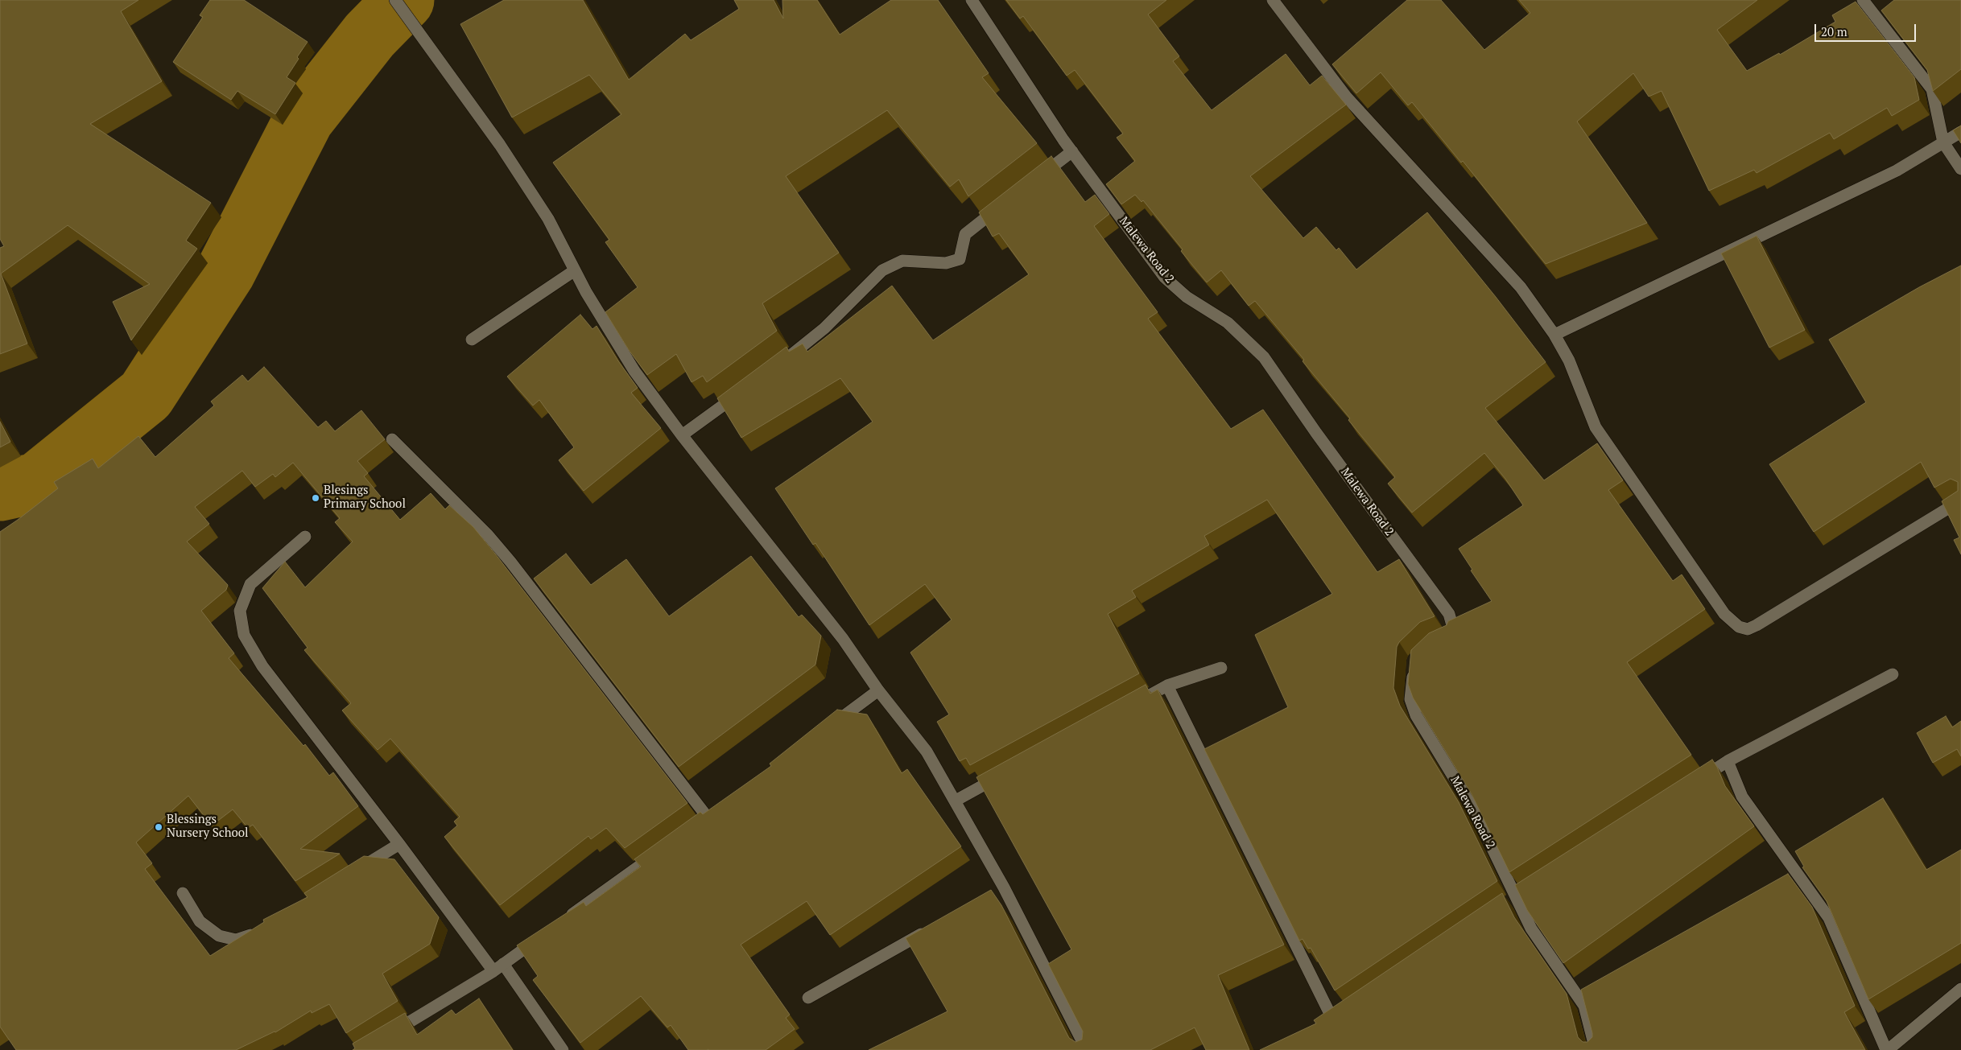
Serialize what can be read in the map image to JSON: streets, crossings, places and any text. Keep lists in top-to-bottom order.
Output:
{
  "streets": {
    "street": ["Malewa Road 2"]
  },
  "places": ["Blesings Primary School", "Blessings Nursery School"],
  "scale_bar": "20 m"
}
